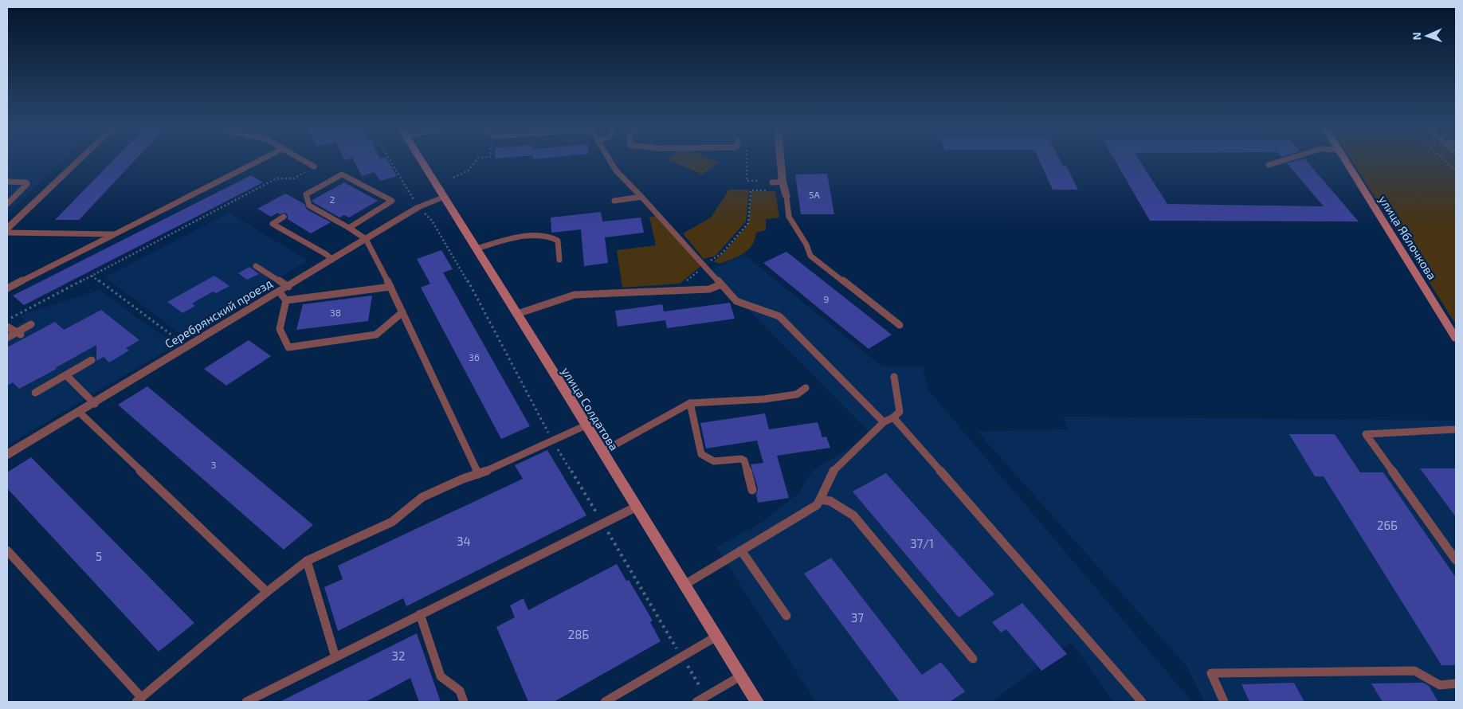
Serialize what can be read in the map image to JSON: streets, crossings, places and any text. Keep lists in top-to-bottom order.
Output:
{
  "streets": {
    "main road": ["улица Яблочкова", "улица Солдатова"],
    "street": ["Серебрянский проезд"]
  },
  "crossings": [
    ["Серебрянский проезд", "улица Солдатова"]
  ],
  "house_numbers": [
    "5А",
    "2",
    "9",
    "38",
    "36",
    "3",
    "26Б",
    "34",
    "37/1",
    "5",
    "37",
    "28Б",
    "32"
  ],
  "north": "left"
}
